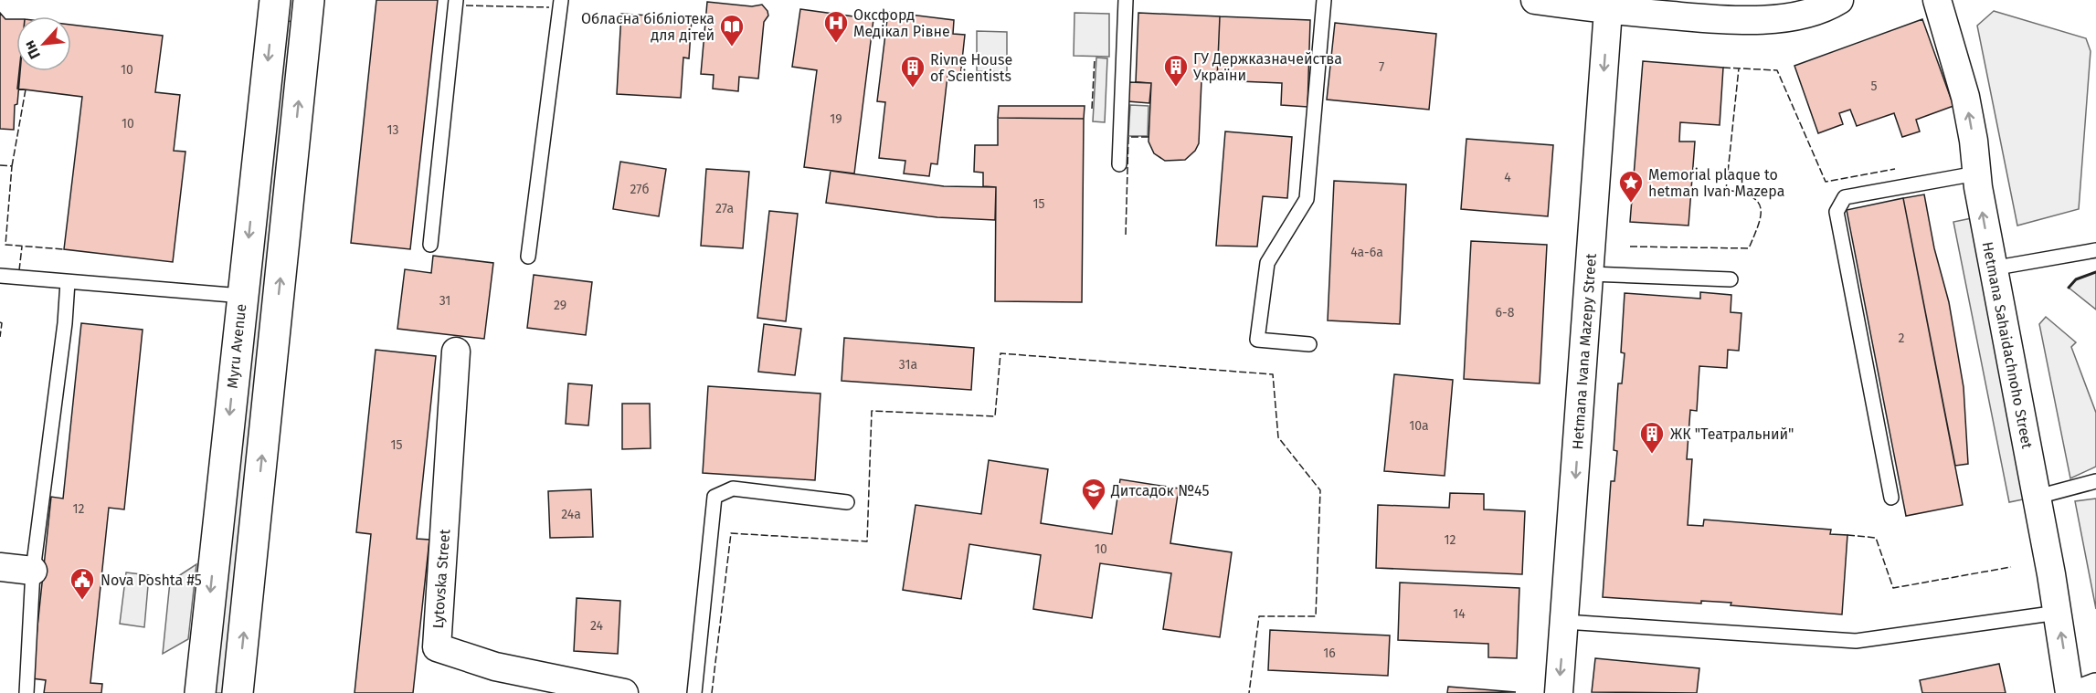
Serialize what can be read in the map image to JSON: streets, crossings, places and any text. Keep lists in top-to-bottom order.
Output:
{
  "streets": {
    "street": [
      "Hetmana Sahaidachnoho Street",
      "Myru Avenue",
      "Hetmana Ivana Mazepy Street",
      "Lytovska Street"
    ]
  },
  "one_way": ["Hetmana Sahaidachnoho Street", "Hetmana Ivana Mazepy Street"],
  "places": {
    "hospital": ["Оксфорд Медікал Рівне"],
    "library": ["Обласна бібліотека для дітей"],
    "building": ["ГУ Держказначейства України", "Rivne House of Scientists", "ЖК \"Театральний\""],
    "place": ["Memorial plaque to hetman Ivan Mazepa"],
    "school or university": ["Дитсадок №45"],
    "public building": ["Nova Poshta #5"]
  },
  "house_numbers": [
    "7",
    "10",
    "5",
    "19",
    "10",
    "13",
    "4",
    "27б",
    "15",
    "27а",
    "4а-6а",
    "31",
    "29",
    "6-8",
    "2",
    "31а",
    "10а",
    "15",
    "12",
    "24а",
    "12",
    "10",
    "14",
    "24",
    "16"
  ],
  "north": "bottom left"
}
